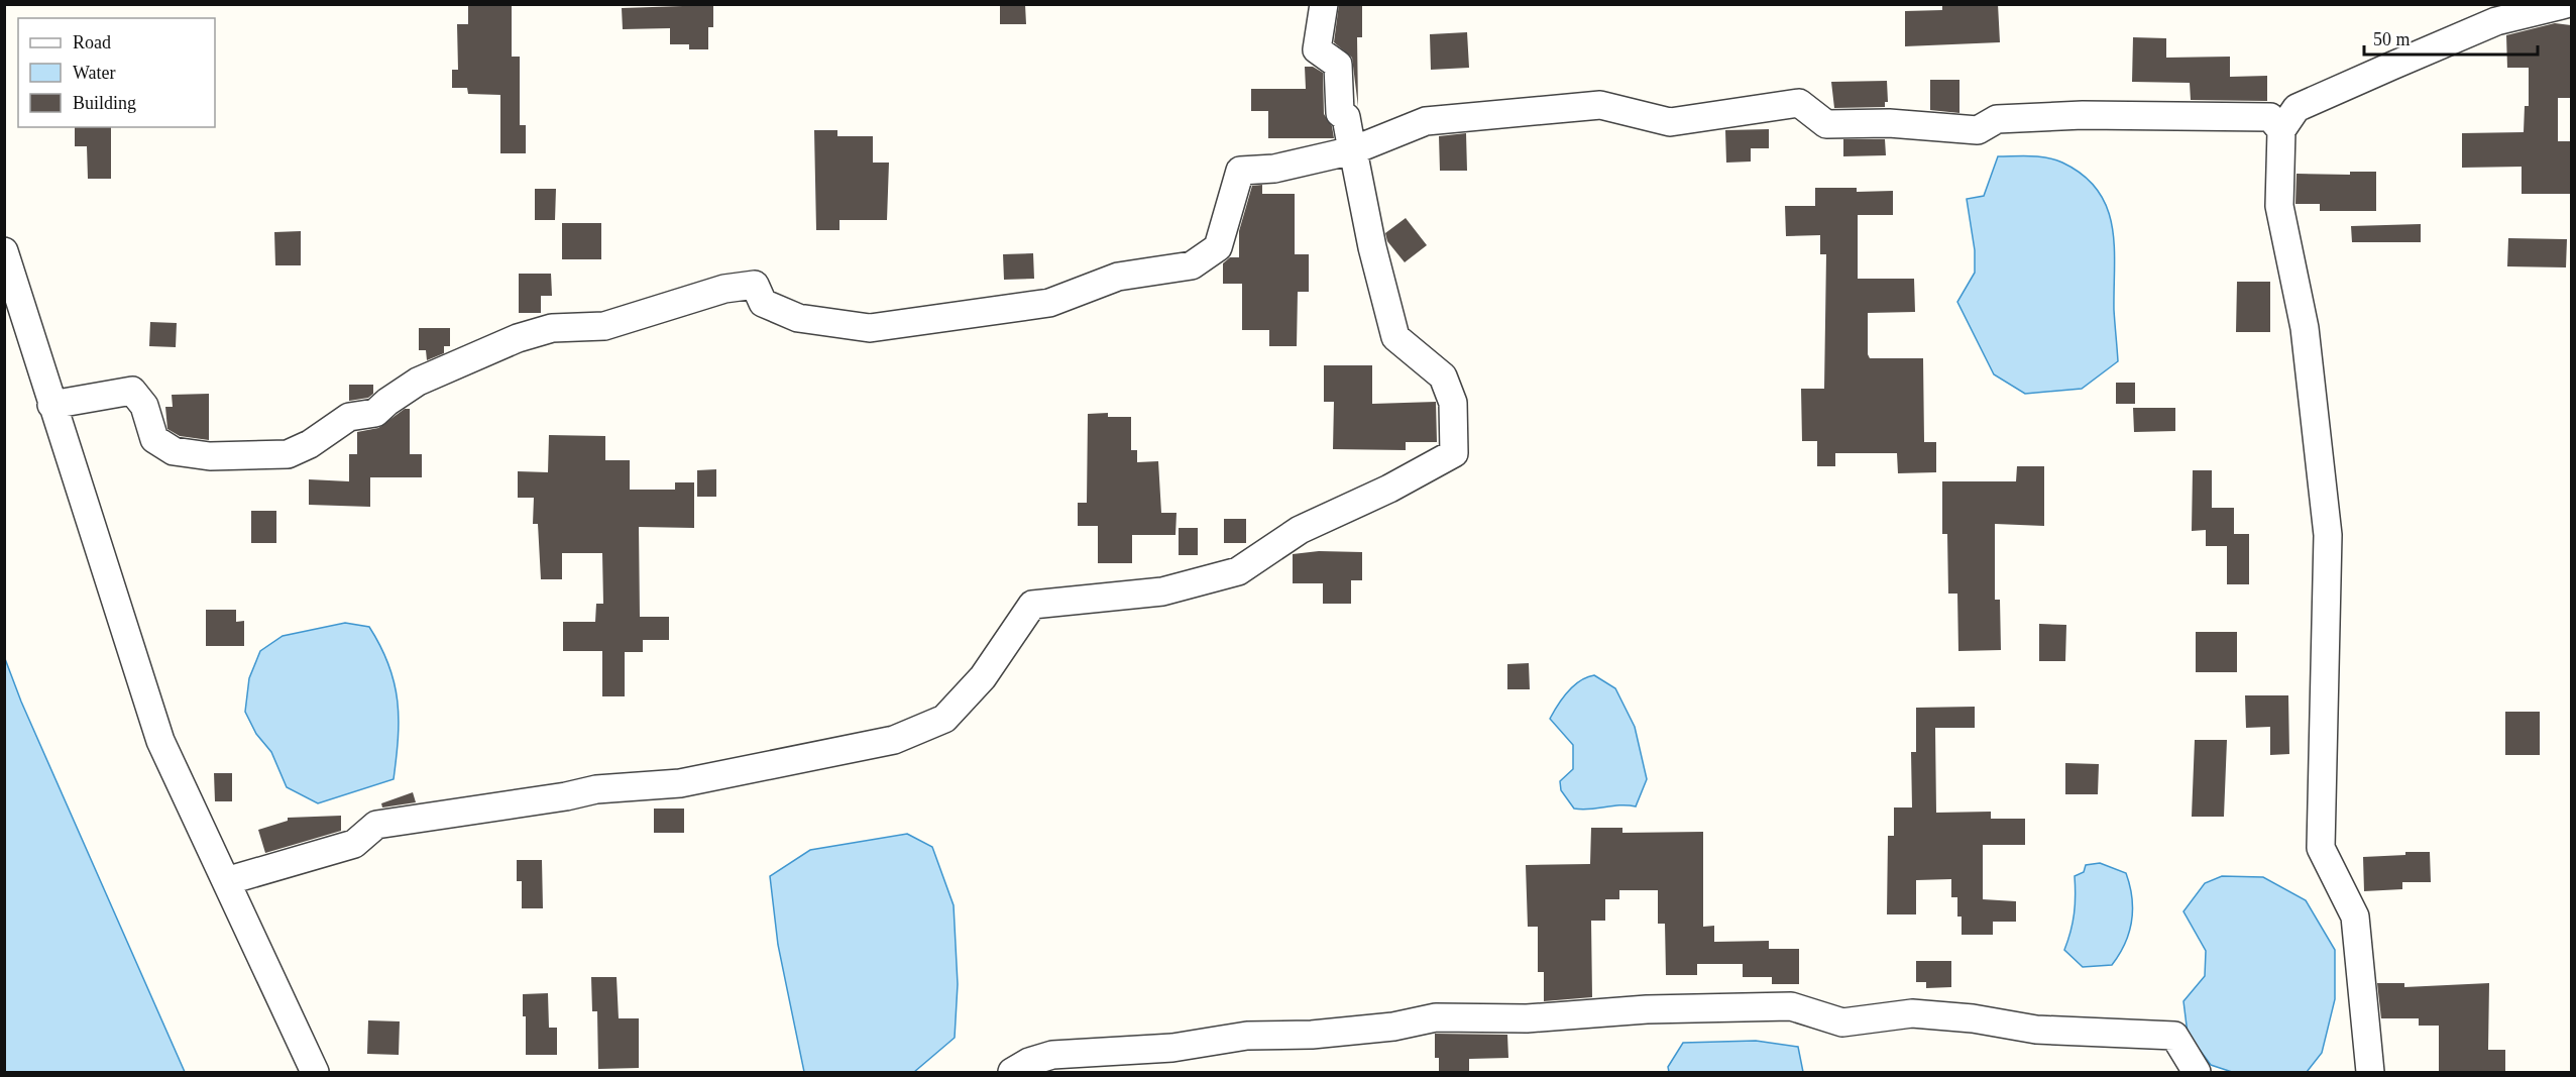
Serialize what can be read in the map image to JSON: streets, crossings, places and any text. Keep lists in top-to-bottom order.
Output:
{
  "legend": ["Road", "Water", "Building"],
  "scale_bar": "50 m"
}
